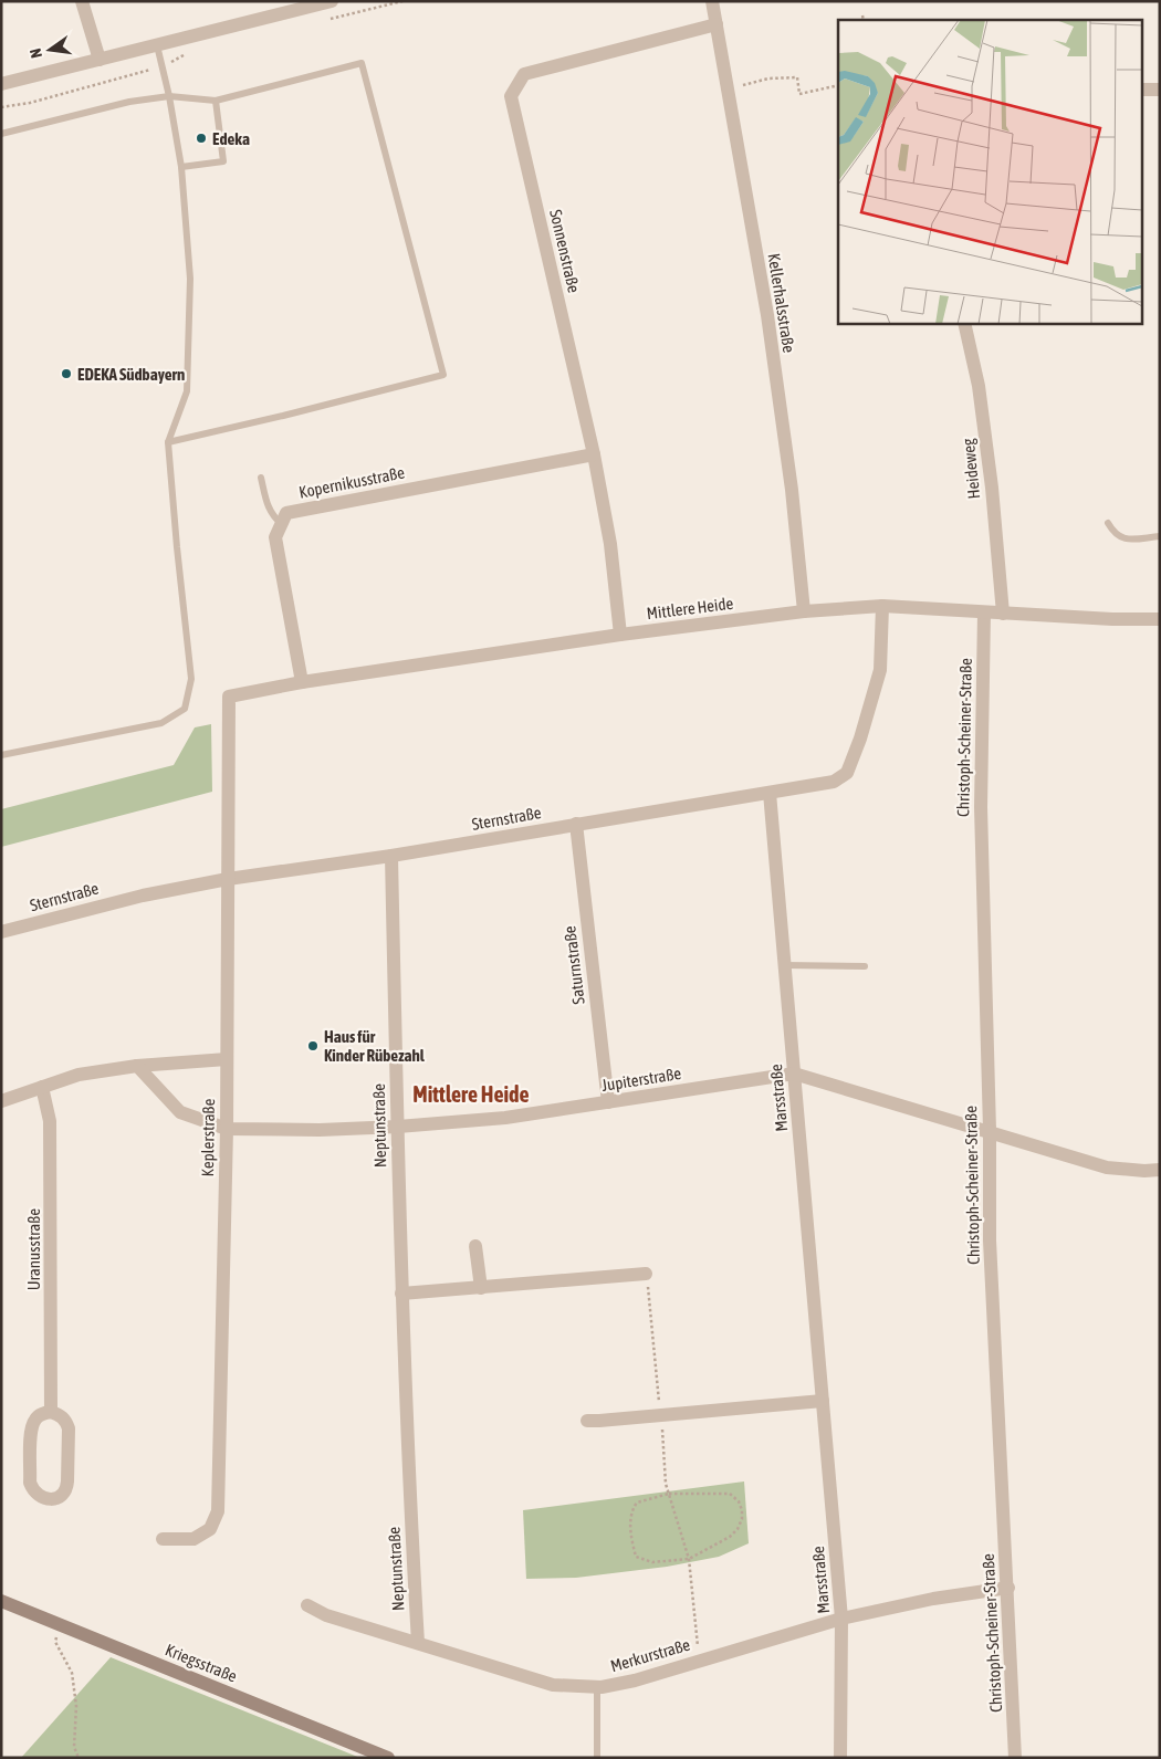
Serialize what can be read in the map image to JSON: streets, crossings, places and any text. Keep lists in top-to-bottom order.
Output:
{
  "streets": {
    "main road": ["Kriegsstraße"],
    "street": [
      "Sonnenstraße",
      "Kellerhalsstraße",
      "Heideweg",
      "Kopernikusstraße",
      "Mittlere Heide",
      "Christoph-Scheiner-Straße",
      "Sternstraße",
      "Saturnstraße",
      "Jupiterstraße",
      "Marsstraße",
      "Neptunstraße",
      "Keplerstraße",
      "Uranusstraße",
      "Merkurstraße"
    ]
  },
  "crossings": [
    ["Sonnenstraße", "Kellerhalsstraße"],
    ["Sonnenstraße", "Kopernikusstraße"],
    ["Sonnenstraße", "Mittlere Heide"],
    ["Kellerhalsstraße", "Mittlere Heide"],
    ["Heideweg", "Mittlere Heide"],
    ["Mittlere Heide", "Christoph-Scheiner-Straße"],
    ["Mittlere Heide", "Sternstraße"],
    ["Mittlere Heide", "Keplerstraße"],
    ["Christoph-Scheiner-Straße", "Jupiterstraße"],
    ["Christoph-Scheiner-Straße", "Merkurstraße"],
    ["Sternstraße", "Saturnstraße"],
    ["Sternstraße", "Marsstraße"],
    ["Sternstraße", "Neptunstraße"],
    ["Sternstraße", "Keplerstraße"],
    ["Saturnstraße", "Jupiterstraße"],
    ["Jupiterstraße", "Marsstraße"],
    ["Jupiterstraße", "Neptunstraße"],
    ["Jupiterstraße", "Keplerstraße"],
    ["Marsstraße", "Merkurstraße"],
    ["Neptunstraße", "Merkurstraße"]
  ],
  "districts": ["Mittlere Heide"],
  "places": ["Edeka", "EDEKA Südbayern", "Haus für Kinder Rübezahl"],
  "north": "left"
}
